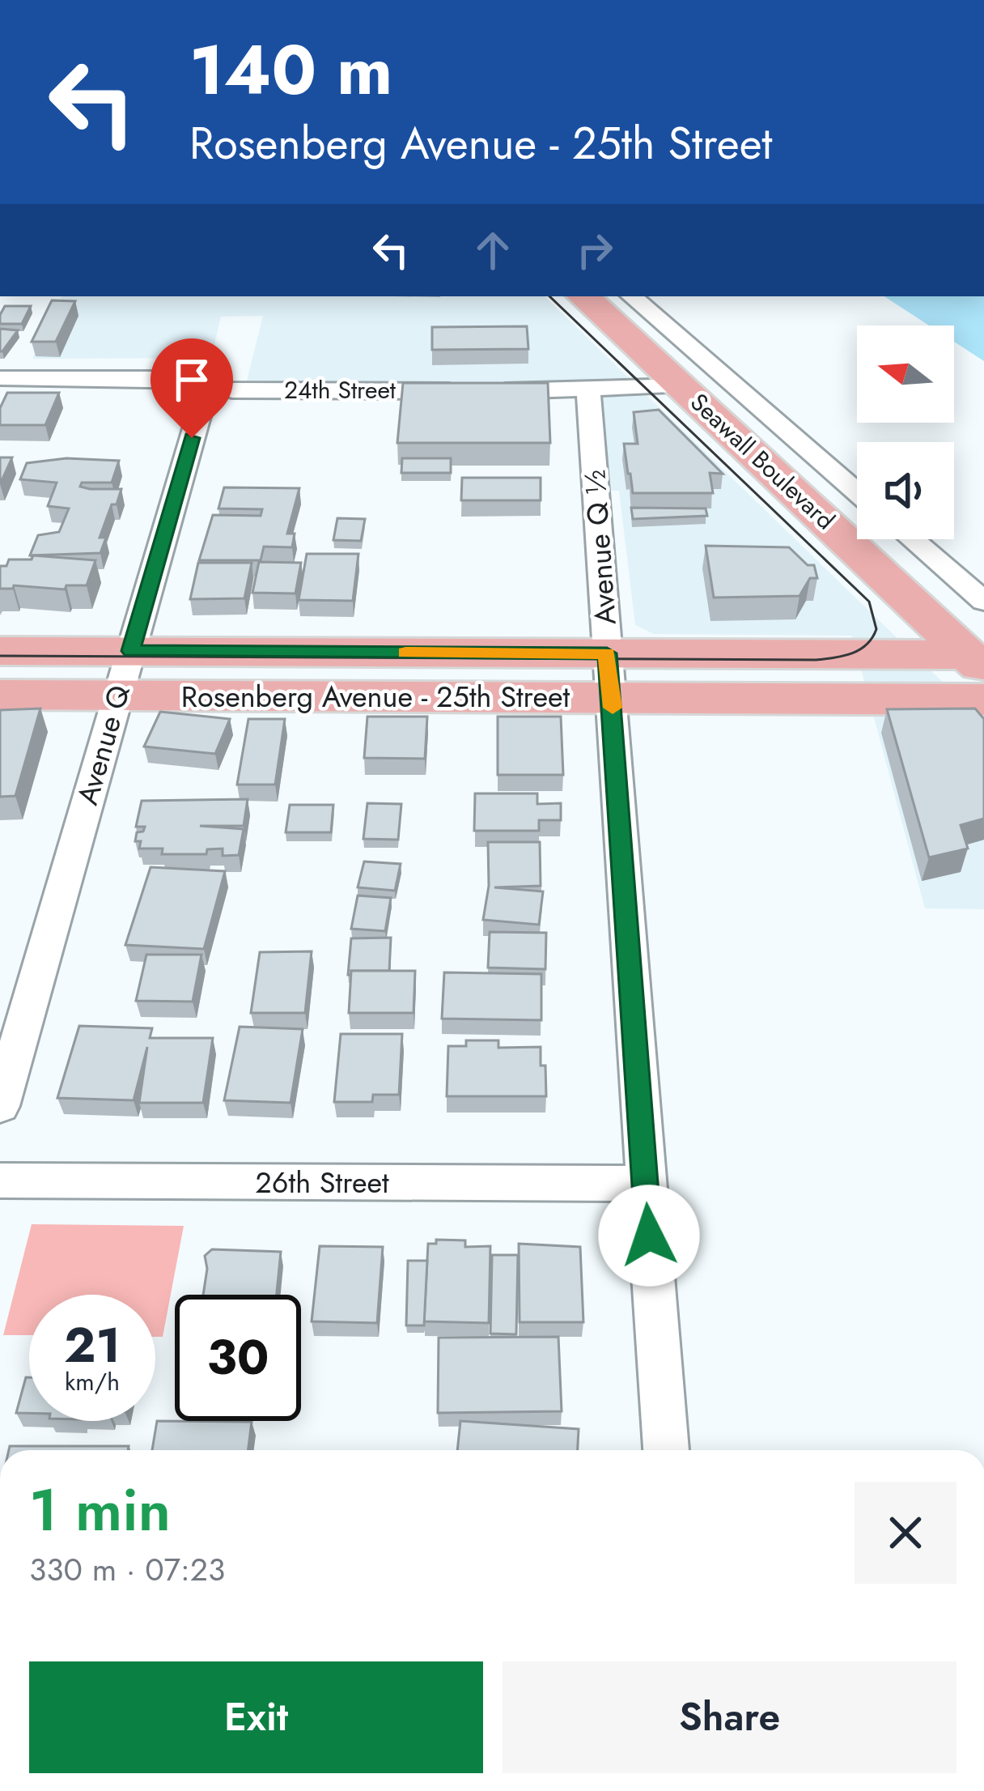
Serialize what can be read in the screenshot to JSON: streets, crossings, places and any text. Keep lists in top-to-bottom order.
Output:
{
  "streets": {
    "main road": ["Seawall Boulevard", "Rosenberg Avenue - 25th Street"],
    "street": [
      "24th Street",
      "Avenue Q ½",
      "Avenue Q",
      "26th Street"
    ]
  },
  "crossings": [
    ["24th Street", "Seawall Boulevard"],
    ["24th Street", "Avenue Q ½"],
    ["24th Street", "Avenue Q"],
    ["Seawall Boulevard", "Rosenberg Avenue - 25th Street"],
    ["Avenue Q ½", "Rosenberg Avenue - 25th Street"],
    ["Avenue Q ½", "26th Street"],
    ["Rosenberg Avenue - 25th Street", "Avenue Q"]
  ],
  "north": "left",
  "page": {
    "turn": ["140 m", "Rosenberg Avenue - 25th Street"],
    "speed": "21 km/h",
    "limit": "30",
    "heading": ["1 min", "330 m · 07:23"],
    "buttons": ["Exit", "Share"]
  }
}
